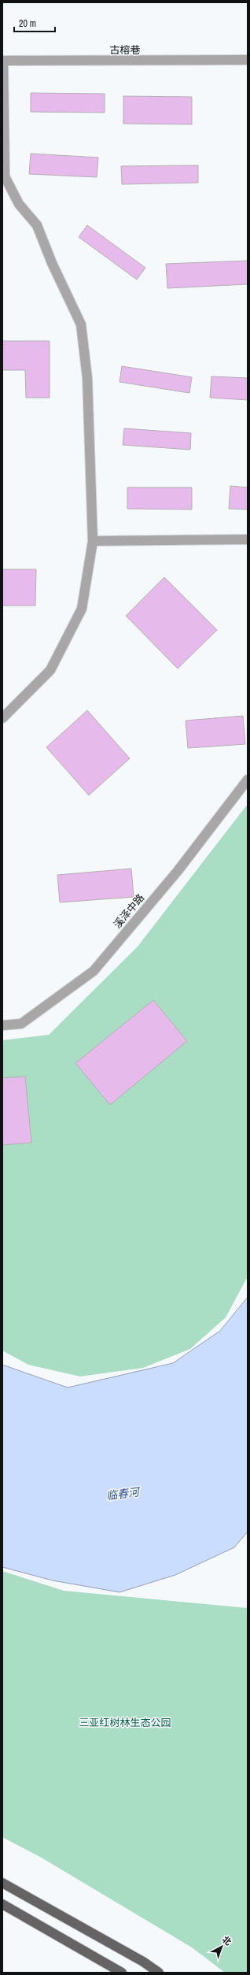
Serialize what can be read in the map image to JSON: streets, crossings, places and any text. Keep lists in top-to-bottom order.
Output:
{
  "streets": {
    "street": ["古榕巷", "溪泽中路"]
  },
  "water": ["临春河"],
  "parks": ["三亚红树林生态公园"],
  "scale_bar": "20 m",
  "north": "top right"
}
